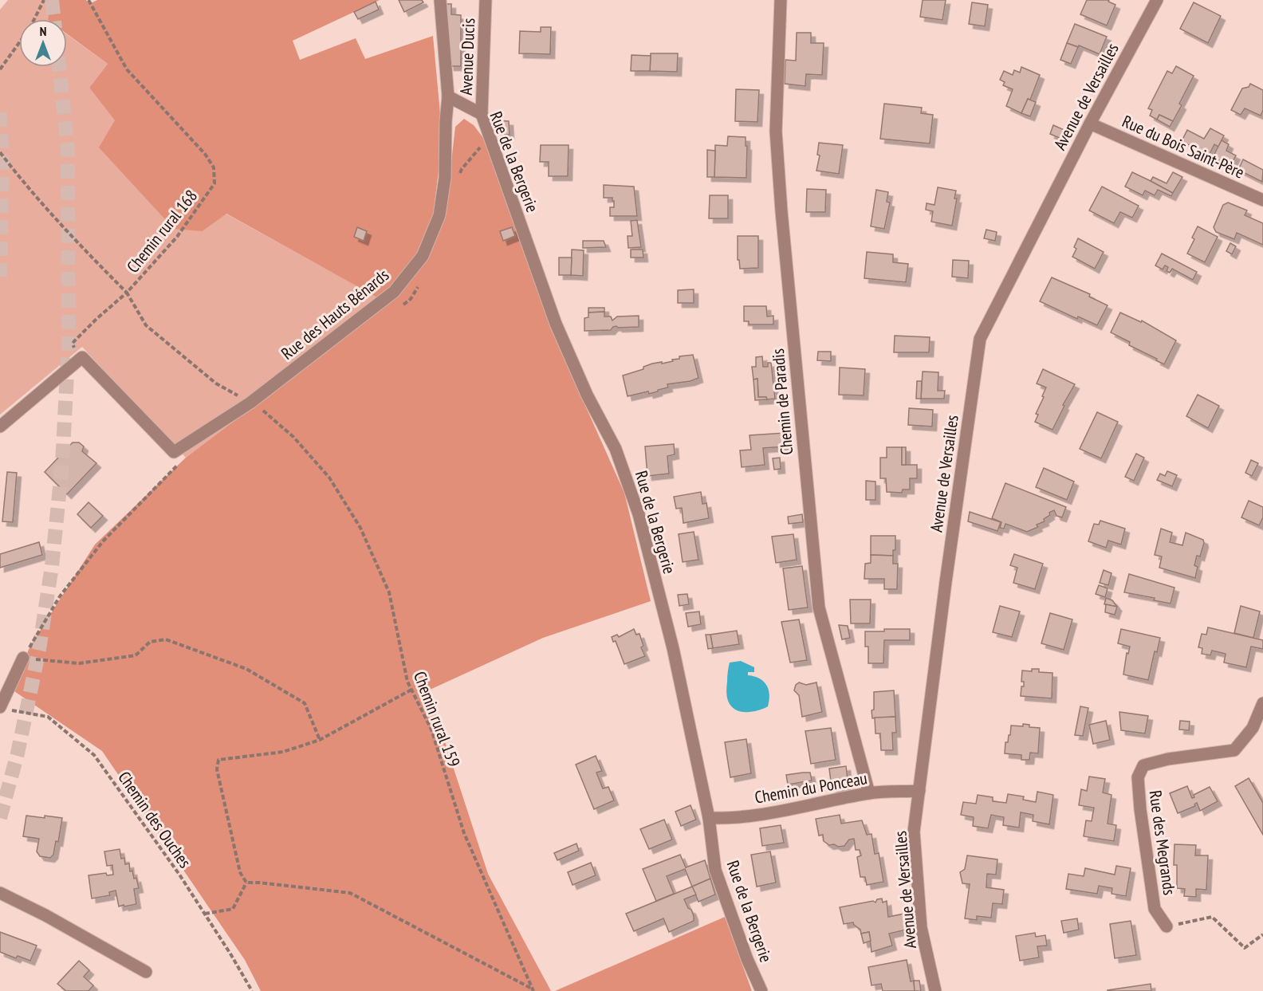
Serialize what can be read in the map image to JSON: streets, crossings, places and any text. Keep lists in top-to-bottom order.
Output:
{
  "streets": {
    "street": [
      "Avenue Ducis",
      "Avenue de Versailles",
      "Rue du Bois Saint-Père",
      "Rue de la Bergerie",
      "Rue des Hauts Bénards",
      "Chemin de Paradis",
      "Chemin du Ponceau",
      "Rue des Megrands"
    ],
    "path": ["Chemin rural 168", "Chemin rural 159", "Chemin des Ouches"]
  },
  "crossings": [
    ["Avenue Ducis", "Rue de la Bergerie"],
    ["Avenue de Versailles", "Rue du Bois Saint-Père"],
    ["Avenue de Versailles", "Chemin du Ponceau"],
    ["Rue de la Bergerie", "Rue des Hauts Bénards"],
    ["Rue de la Bergerie", "Chemin du Ponceau"],
    ["Chemin rural 168", "Rue des Hauts Bénards"],
    ["Chemin rural 168", "Chemin rural 159"],
    ["Rue des Hauts Bénards", "Chemin rural 159"],
    ["Chemin de Paradis", "Chemin du Ponceau"]
  ],
  "north": "top"
}
